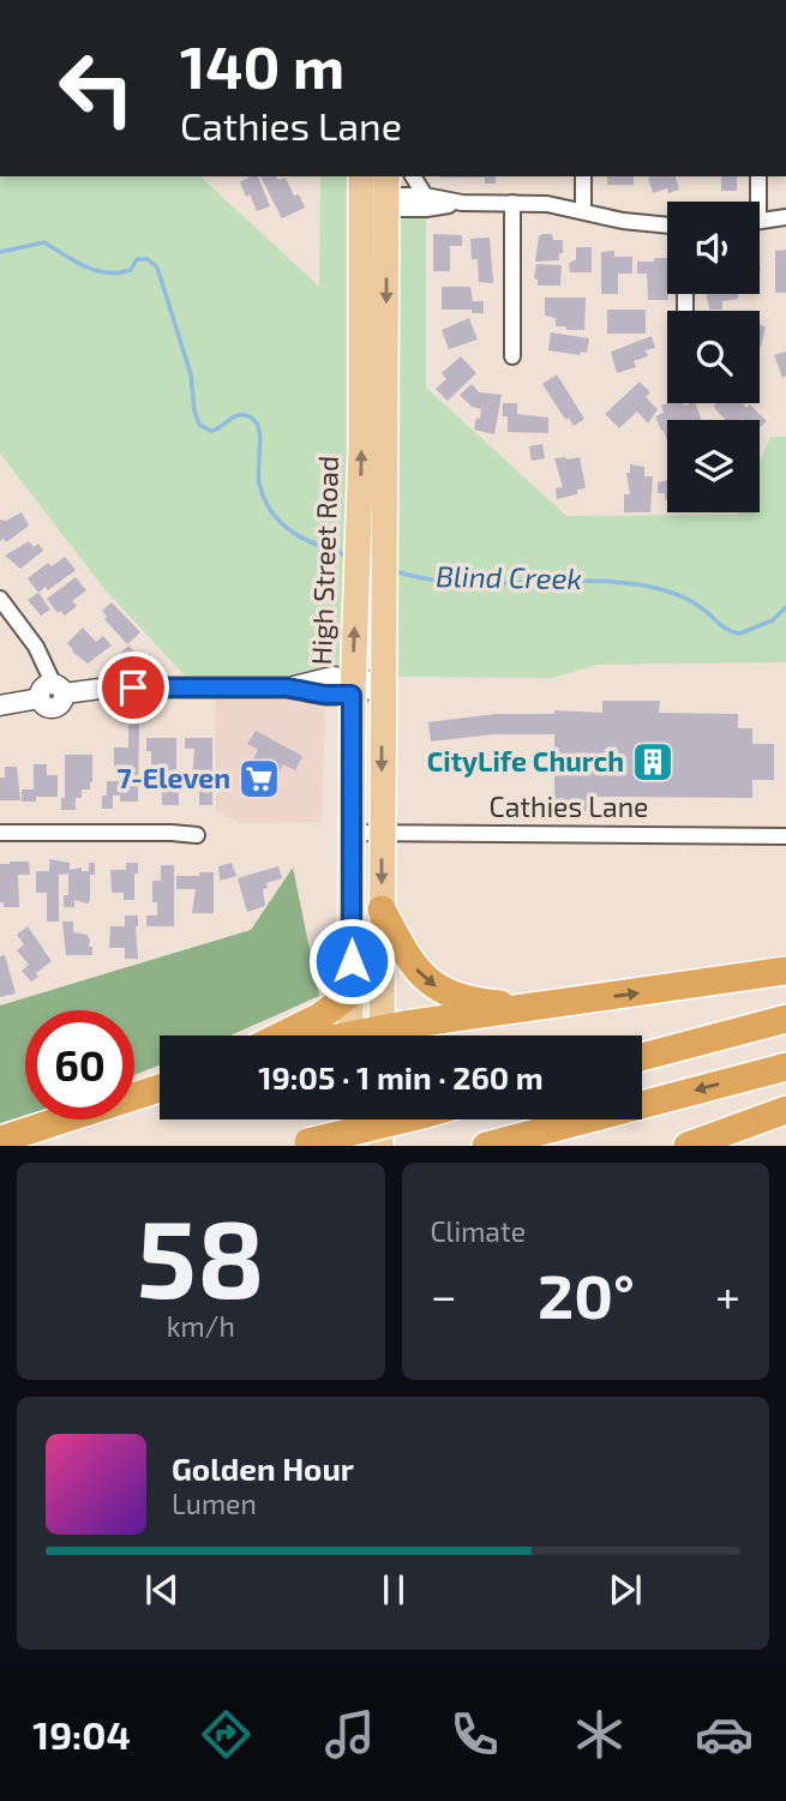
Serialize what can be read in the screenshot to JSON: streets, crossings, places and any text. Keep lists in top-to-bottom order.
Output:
{
  "streets": {
    "main road": ["High Street Road"],
    "street": ["Cathies Lane"]
  },
  "crossings": [
    ["High Street Road", "Cathies Lane"]
  ],
  "water": ["Blind Creek"],
  "places": {
    "building": ["CityLife Church"],
    "supermarket": ["7-Eleven"]
  },
  "page": {
    "turn": ["140 m", "Cathies Lane"],
    "limit": "60",
    "trip": "19:05 · 1 min · 260 m",
    "tile": [
      ["58", "km/h"],
      "Climate"
    ],
    "heat": ["−", "20°", "+"],
    "song": ["Golden Hour", "Lumen"],
    "tabs": "19:04"
  }
}
